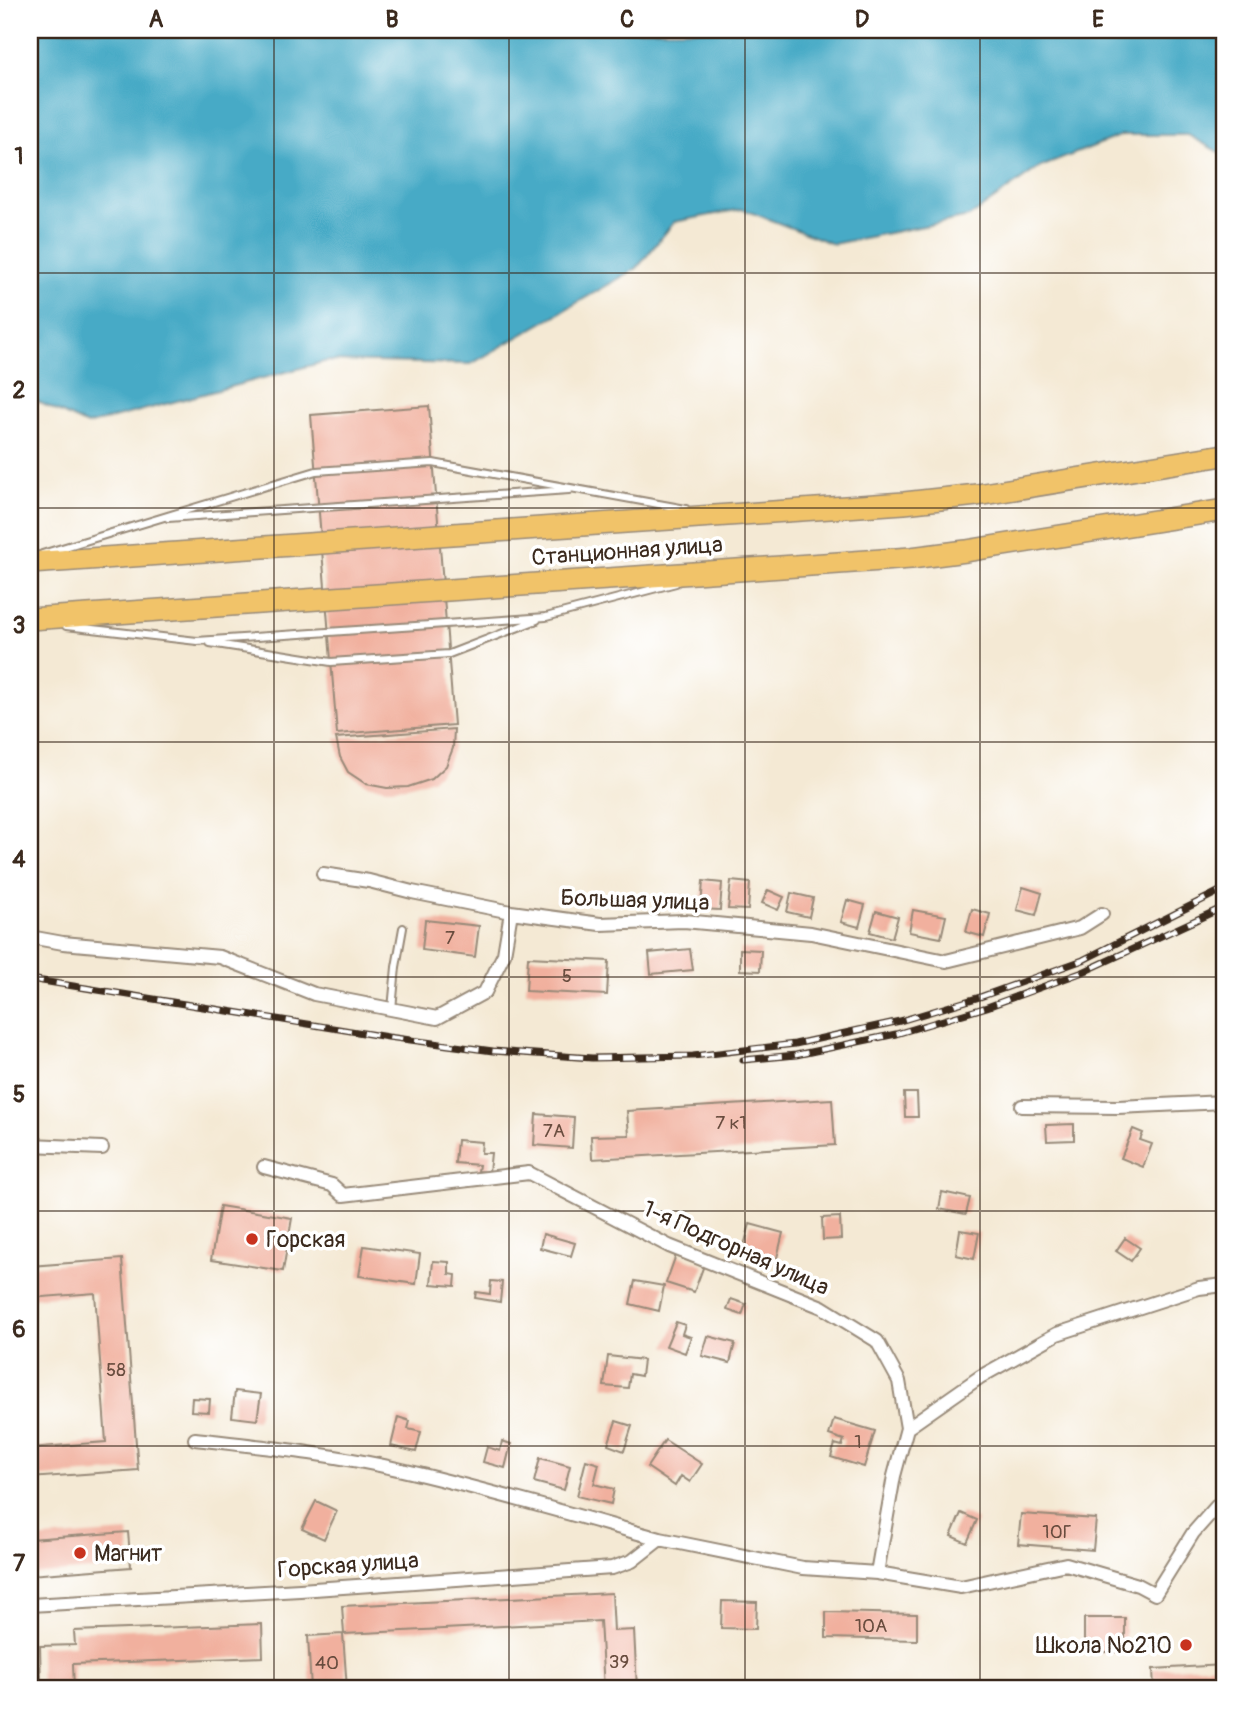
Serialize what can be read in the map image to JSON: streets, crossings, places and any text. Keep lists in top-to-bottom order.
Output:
{
  "streets": {
    "main road": ["Станционная улица"],
    "street": ["Большая улица", "1-я Подгорная улица", "Горская улица"]
  },
  "places": ["Горская", "Магнит", "Школа №210"],
  "house_numbers": [
    "7",
    "5",
    "7 к1",
    "7А",
    "58",
    "1",
    "10Г",
    "10А",
    "39",
    "40"
  ],
  "grid": {
    "columns": [
      "A",
      "B",
      "C",
      "D",
      "E"
    ],
    "rows": [
      "1",
      "2",
      "3",
      "4",
      "5",
      "6",
      "7"
    ]
  }
}
